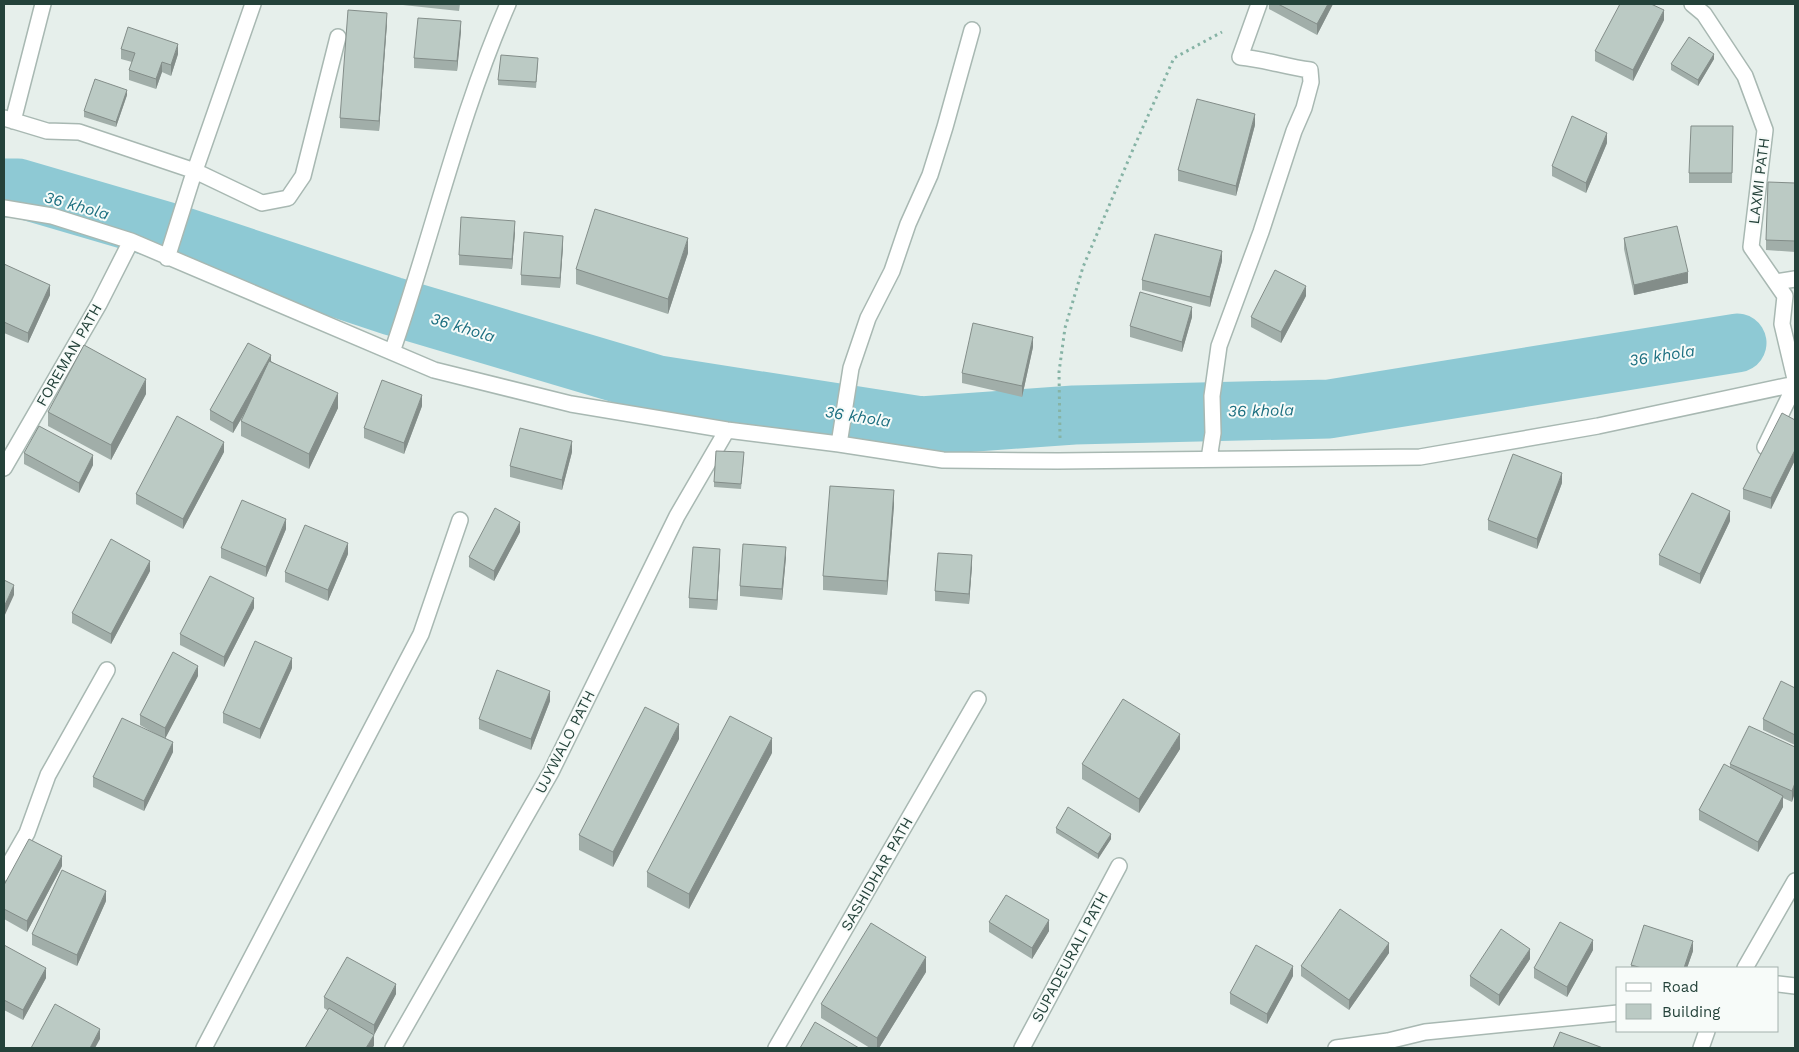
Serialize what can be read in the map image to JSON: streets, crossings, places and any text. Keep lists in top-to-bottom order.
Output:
{
  "streets": {
    "street": [
      "LAXMI PATH",
      "FOREMAN PATH",
      "UJYWALO PATH",
      "SASHIDHAR PATH",
      "SUPADEURALI PATH"
    ]
  },
  "water": ["36 khola"],
  "legend": ["Road", "Building"]
}
